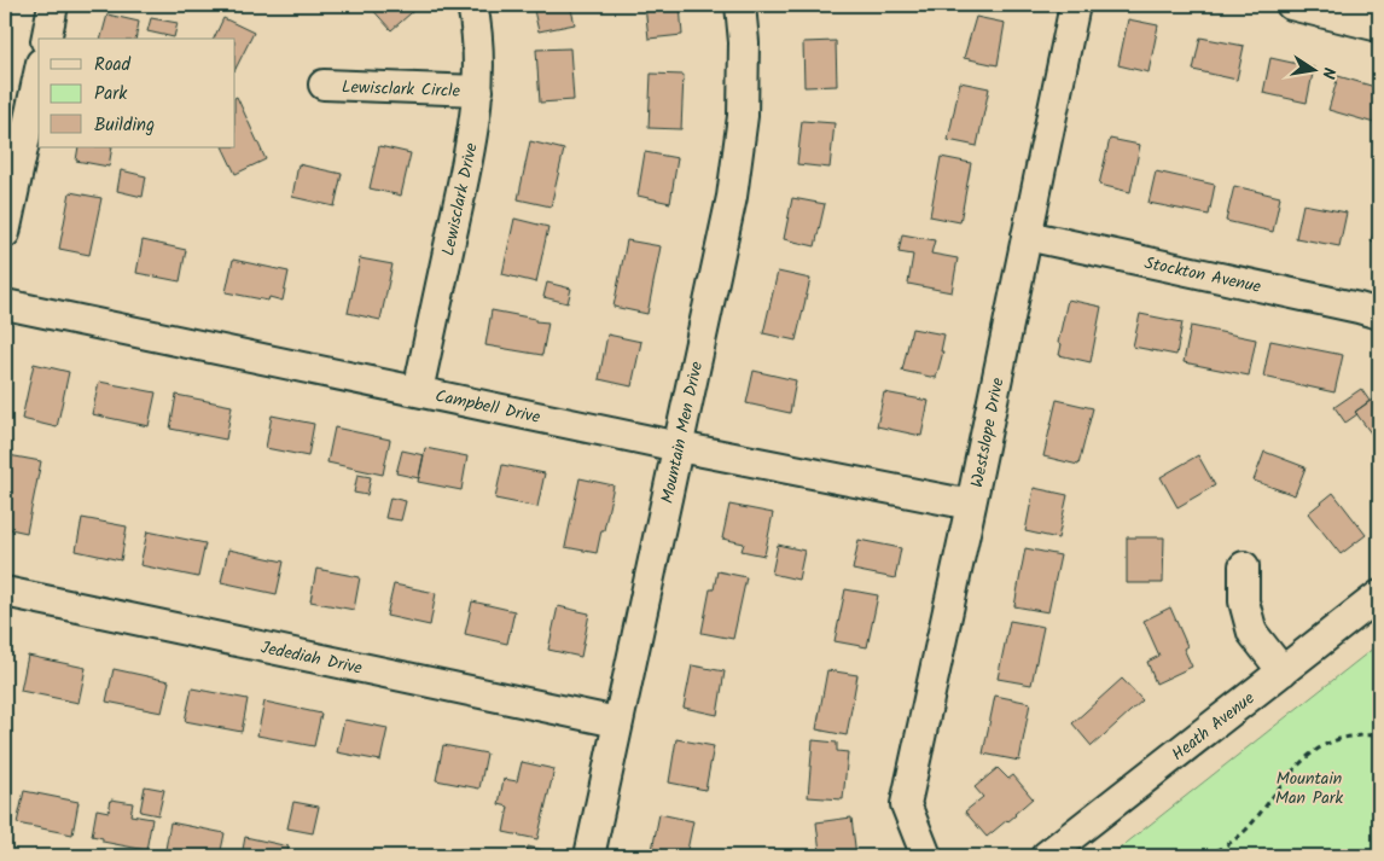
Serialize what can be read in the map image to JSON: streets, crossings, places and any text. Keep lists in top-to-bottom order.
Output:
{
  "streets": {
    "street": [
      "Lewisclark Circle",
      "Lewisclark Drive",
      "Stockton Avenue",
      "Campbell Drive",
      "Mountain Men Drive",
      "Westslope Drive",
      "Jedediah Drive",
      "Heath Avenue"
    ]
  },
  "crossings": [
    ["Lewisclark Circle", "Lewisclark Drive"],
    ["Lewisclark Drive", "Campbell Drive"],
    ["Stockton Avenue", "Westslope Drive"],
    ["Campbell Drive", "Mountain Men Drive"],
    ["Campbell Drive", "Westslope Drive"],
    ["Mountain Men Drive", "Jedediah Drive"]
  ],
  "parks": ["Mountain Man Park"],
  "legend": ["Road", "Park", "Building"],
  "north": "right"
}
